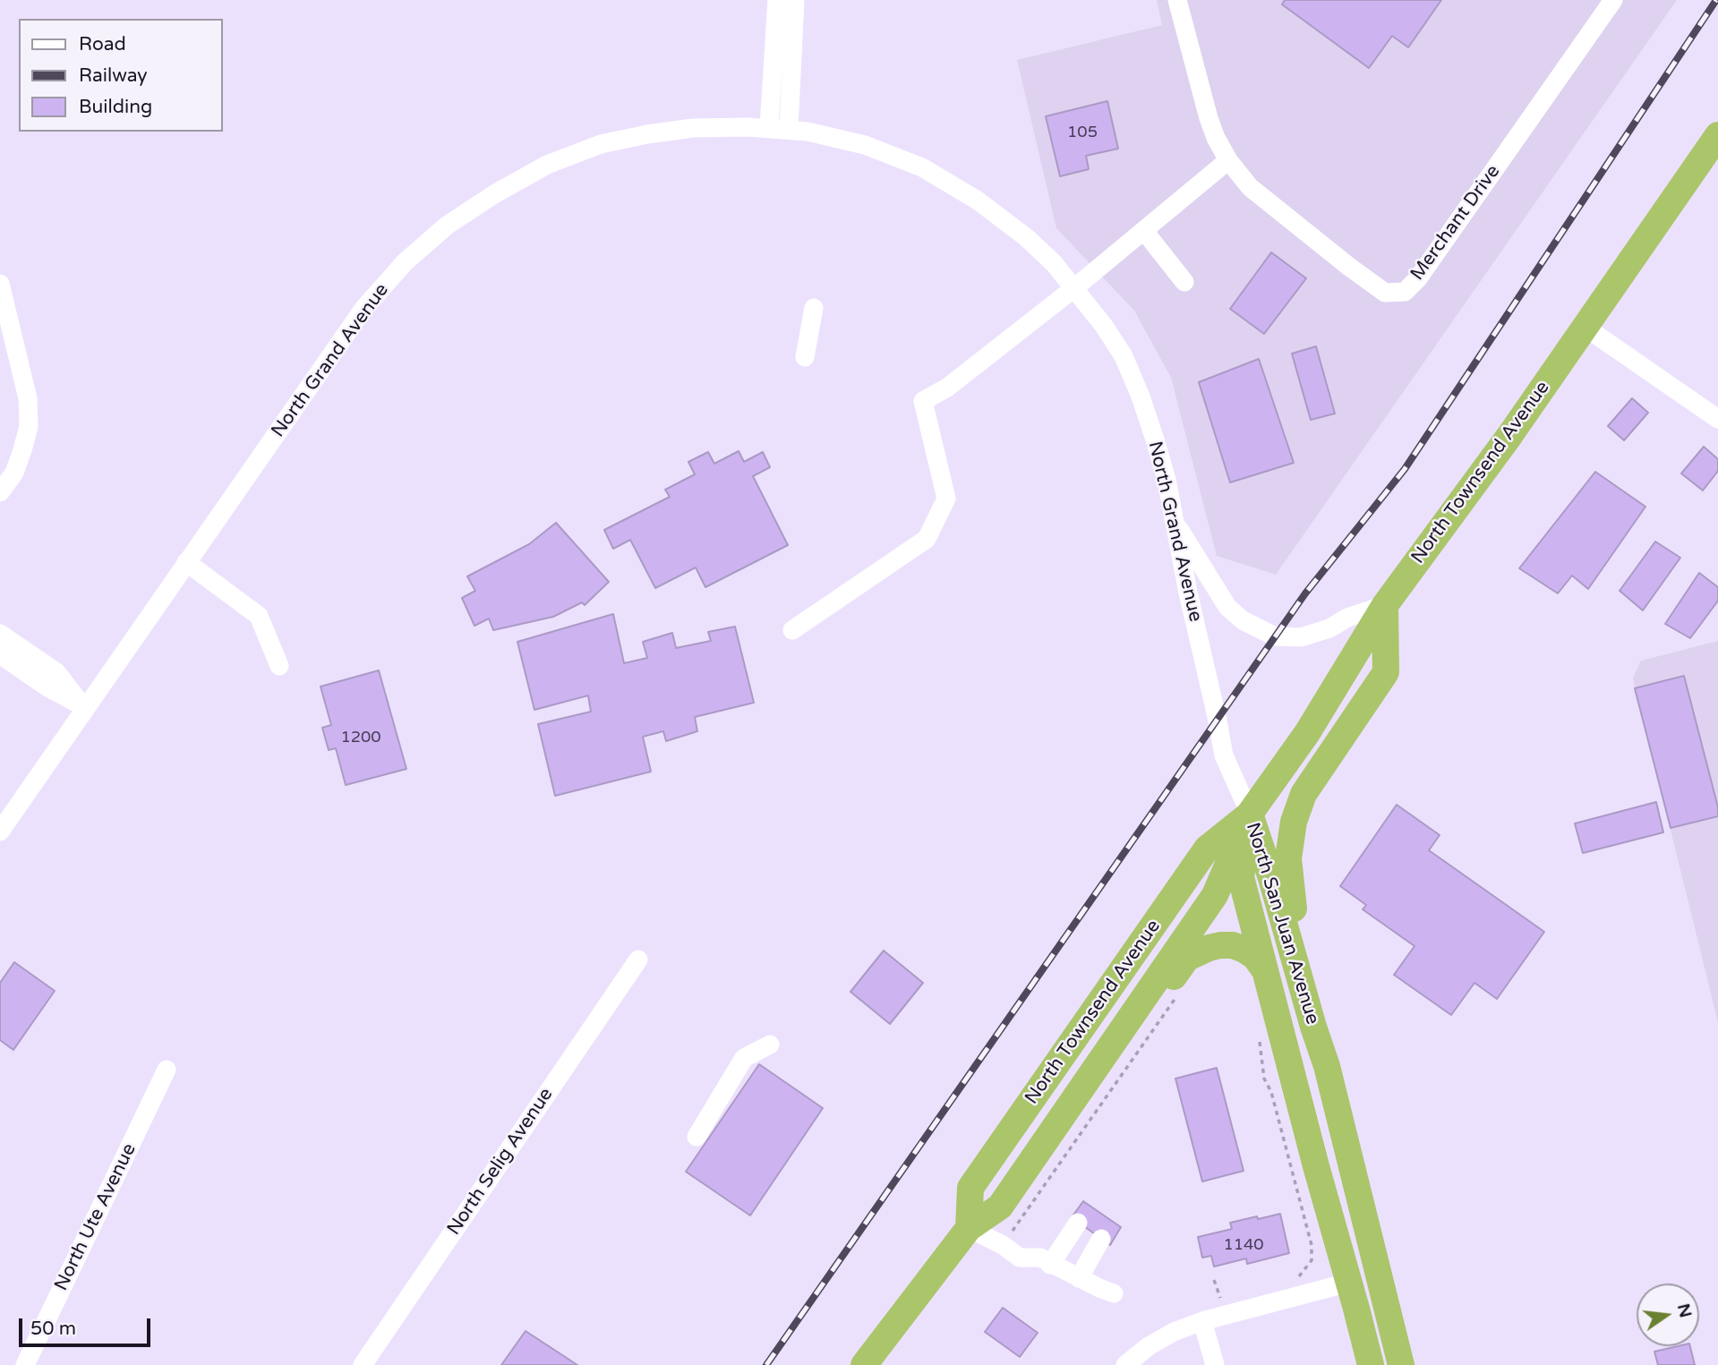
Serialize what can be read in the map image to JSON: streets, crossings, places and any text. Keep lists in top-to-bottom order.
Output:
{
  "streets": {
    "highway": ["North Townsend Avenue", "North San Juan Avenue"],
    "street": [
      "Merchant Drive",
      "North Grand Avenue",
      "North Selig Avenue",
      "North Ute Avenue"
    ]
  },
  "crossings": [
    ["North Grand Avenue", "North Townsend Avenue"],
    ["North Grand Avenue", "North San Juan Avenue"],
    ["North Townsend Avenue", "North San Juan Avenue"]
  ],
  "house_numbers": ["105", "1200", "1140"],
  "legend": ["Road", "Railway", "Building"],
  "scale_bar": "50 m",
  "north": "right"
}
